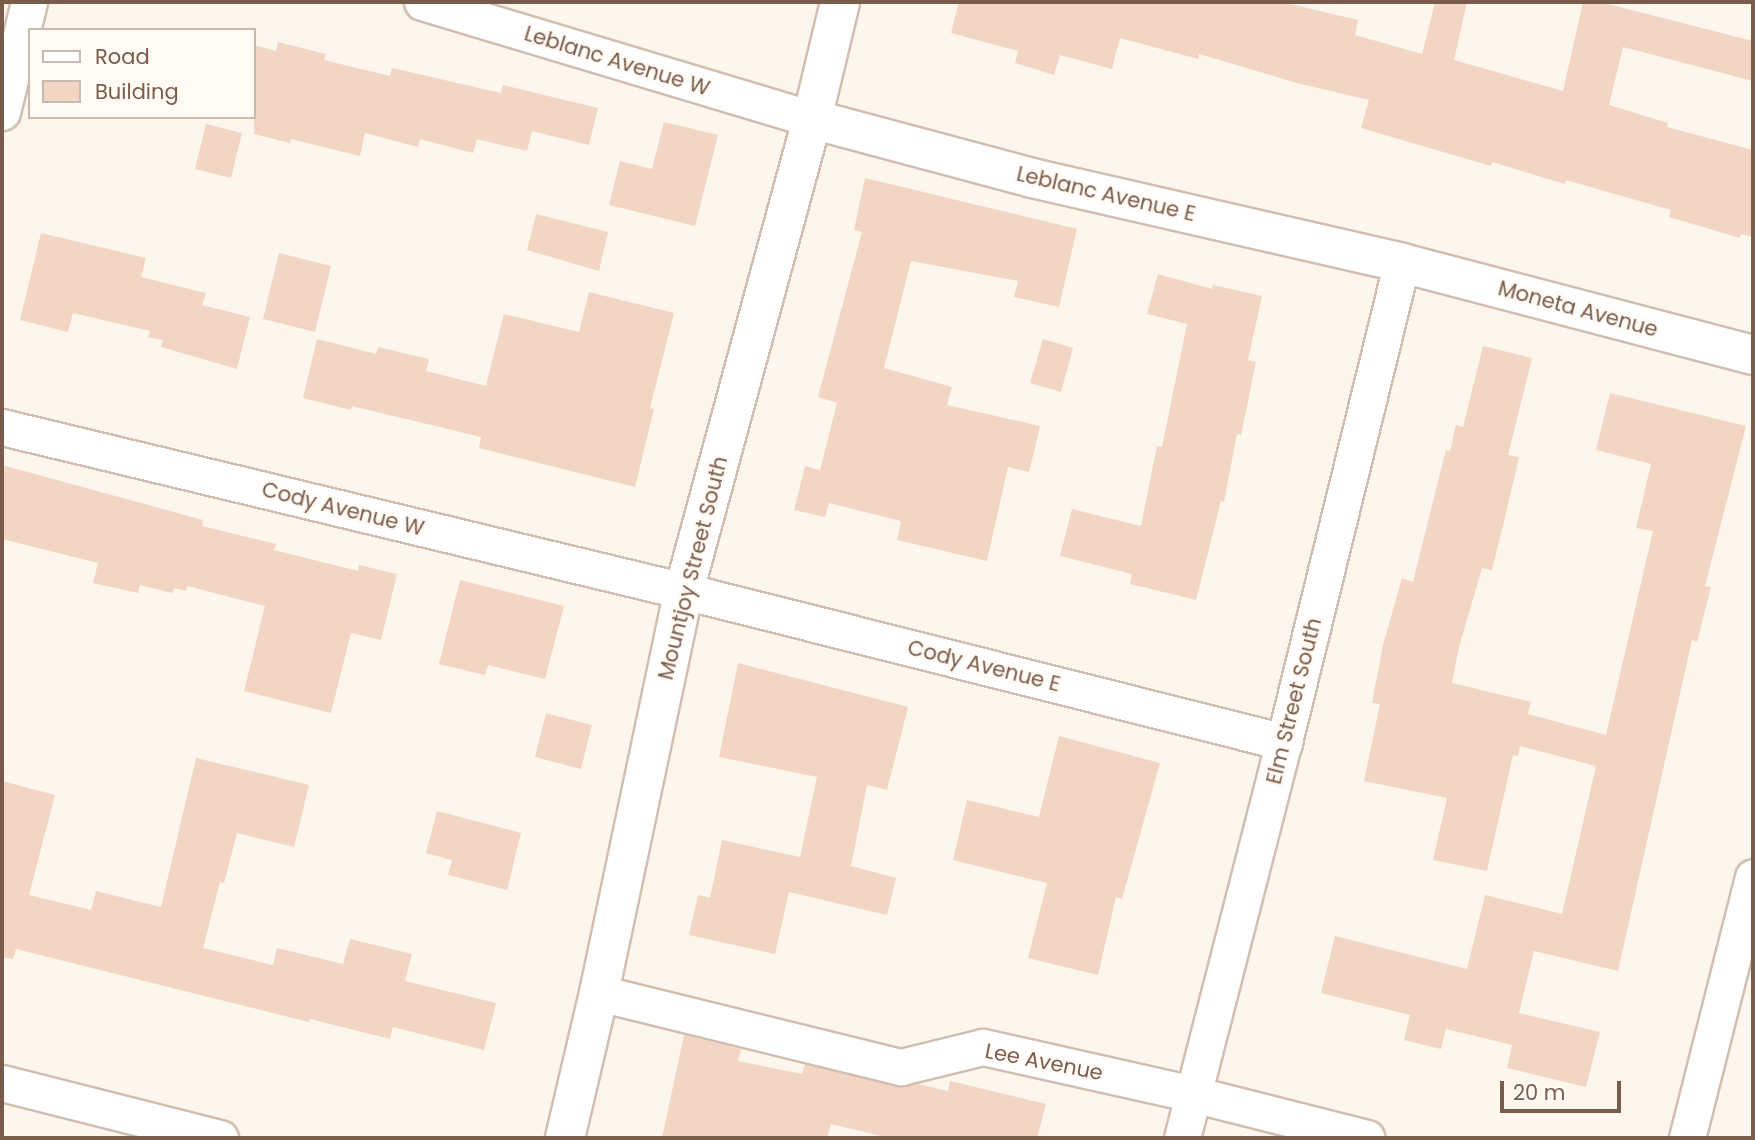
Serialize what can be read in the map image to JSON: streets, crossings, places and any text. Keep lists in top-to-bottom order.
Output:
{
  "streets": {
    "street": [
      "Leblanc Avenue W",
      "Leblanc Avenue E",
      "Moneta Avenue",
      "Cody Avenue W",
      "Mountjoy Street South",
      "Cody Avenue E",
      "Elm Street South",
      "Lee Avenue"
    ]
  },
  "crossings": [
    ["Leblanc Avenue W", "Leblanc Avenue E"],
    ["Leblanc Avenue W", "Mountjoy Street South"],
    ["Leblanc Avenue E", "Moneta Avenue"],
    ["Leblanc Avenue E", "Mountjoy Street South"],
    ["Leblanc Avenue E", "Elm Street South"],
    ["Moneta Avenue", "Elm Street South"],
    ["Cody Avenue W", "Mountjoy Street South"],
    ["Cody Avenue W", "Cody Avenue E"],
    ["Mountjoy Street South", "Cody Avenue E"],
    ["Mountjoy Street South", "Lee Avenue"],
    ["Cody Avenue E", "Elm Street South"],
    ["Elm Street South", "Lee Avenue"]
  ],
  "legend": ["Road", "Building"],
  "scale_bar": "20 m"
}
